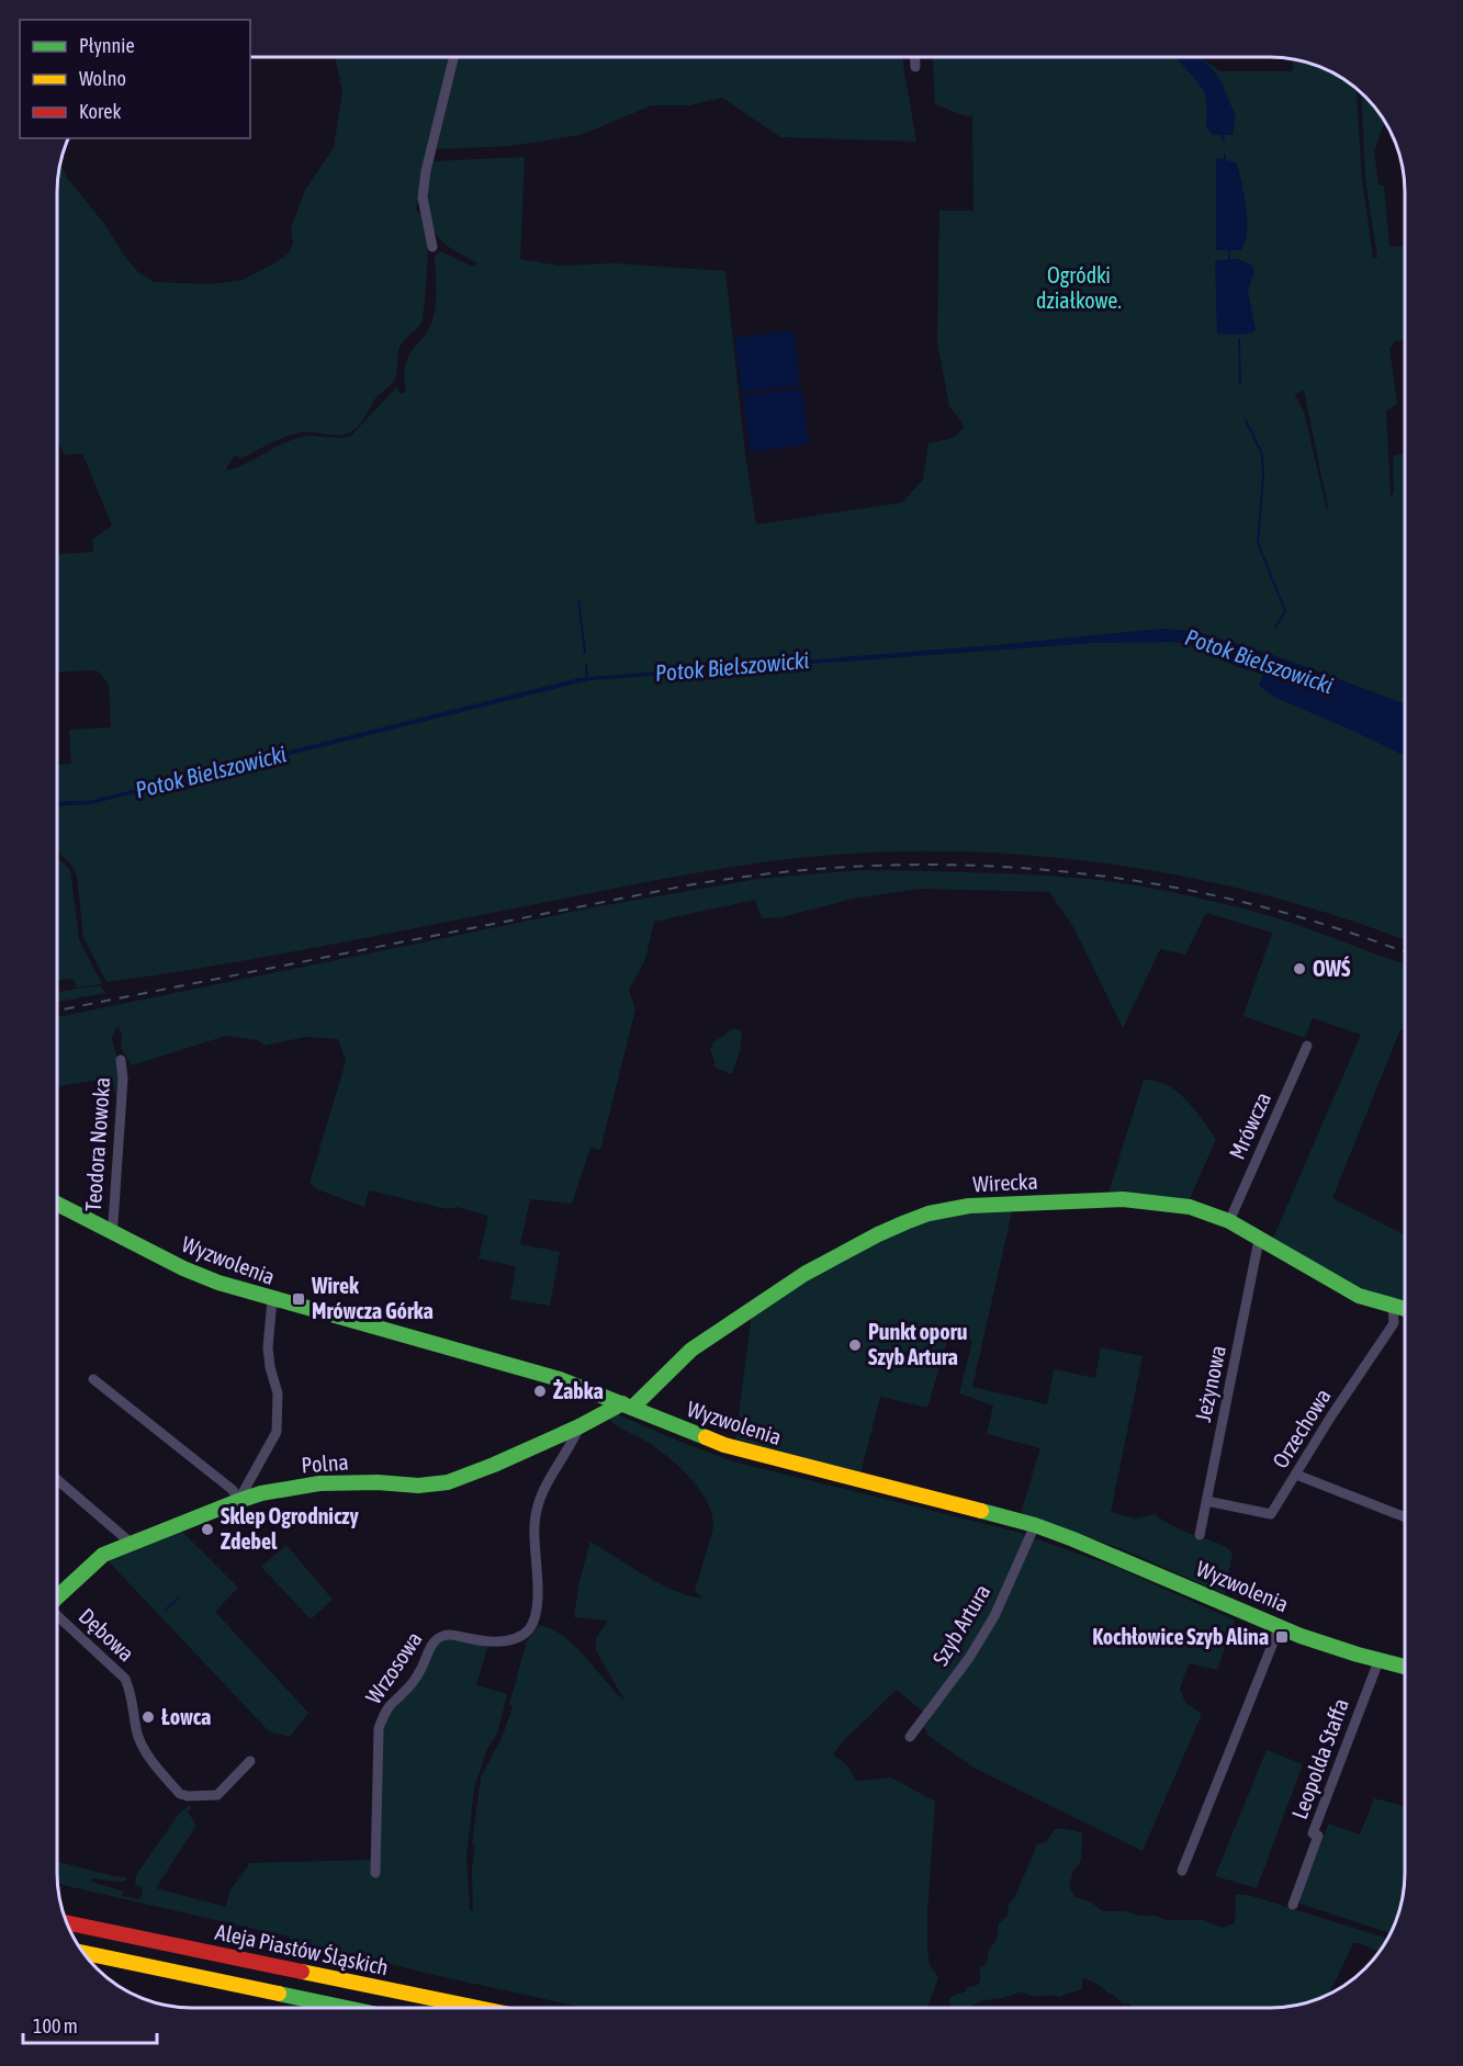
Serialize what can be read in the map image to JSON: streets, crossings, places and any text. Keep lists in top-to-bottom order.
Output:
{
  "streets": {
    "main road": [
      "Wirecka",
      "Wyzwolenia",
      "Polna",
      "Aleja Piastów Śląskich"
    ],
    "street": [
      "Mrówcza",
      "Teodora Nowoka",
      "Jeżynowa",
      "Orzechowa",
      "Szyb Artura",
      "Dębowa",
      "Wrzosowa",
      "Leopolda Staffa"
    ]
  },
  "crossings": [
    ["Mrówcza", "Wirecka"],
    ["Teodora Nowoka", "Wyzwolenia"],
    ["Wirecka", "Wyzwolenia"],
    ["Wirecka", "Jeżynowa"],
    ["Wirecka", "Orzechowa"],
    ["Wirecka", "Polna"],
    ["Wyzwolenia", "Polna"],
    ["Wyzwolenia", "Szyb Artura"],
    ["Wyzwolenia", "Leopolda Staffa"],
    ["Jeżynowa", "Orzechowa"],
    ["Polna", "Wrzosowa"]
  ],
  "water": ["Potok Bielszowicki"],
  "parks": ["Ogródki działkowe."],
  "places": {
    "other": [
      "OWŚ",
      "Punkt oporu Szyb Artura",
      "Żabka",
      "Sklep Ogrodniczy Zdebel",
      "Łowca"
    ],
    "transit": ["Wirek Mrówcza Górka", "Kochłowice Szyb Alina"]
  },
  "legend": ["Płynnie", "Wolno", "Korek"],
  "scale_bar": "100 m"
}
